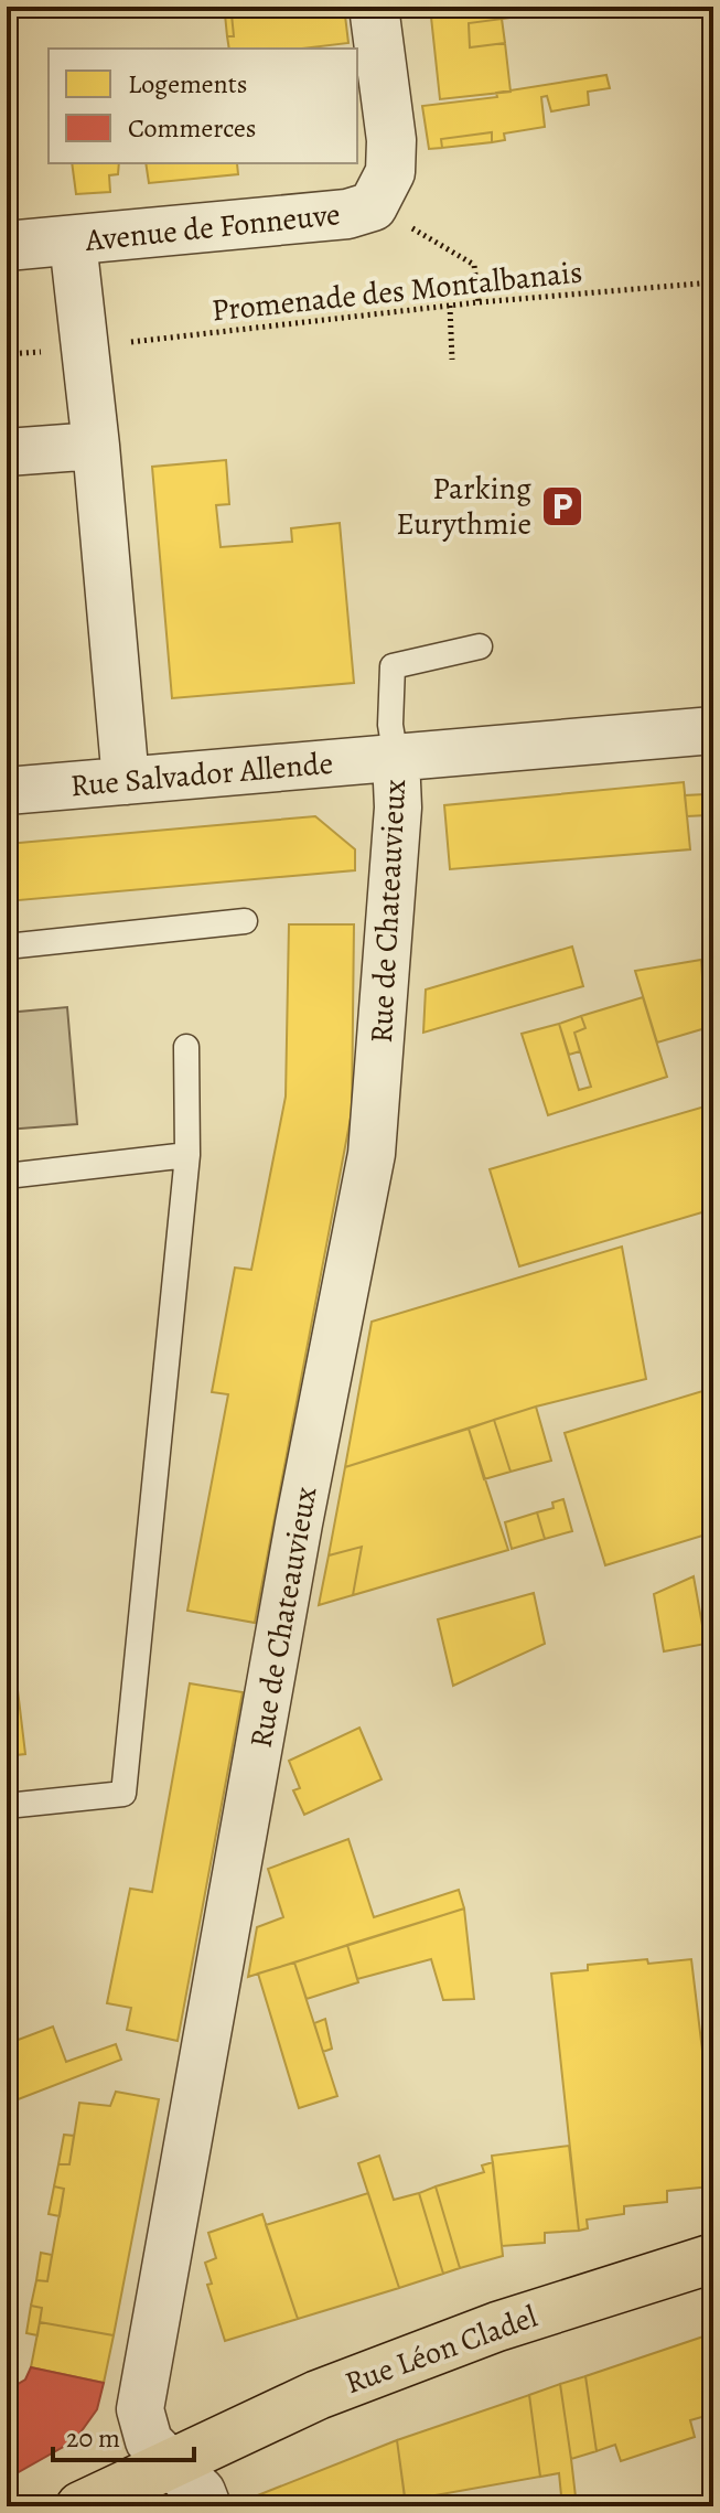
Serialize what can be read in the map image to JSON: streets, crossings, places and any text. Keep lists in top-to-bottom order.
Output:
{
  "streets": {
    "main road": ["Rue Léon Cladel"],
    "street": ["Avenue de Fonneuve", "Rue Salvador Allende", "Rue de Chateauvieux"],
    "path": ["Promenade des Montalbanais"]
  },
  "crossings": [
    ["Rue Salvador Allende", "Rue de Chateauvieux"],
    ["Rue de Chateauvieux", "Rue Léon Cladel"]
  ],
  "places": {
    "parking": ["Parking Eurythmie"]
  },
  "legend": ["Logements", "Commerces"],
  "scale_bar": "20 m"
}
